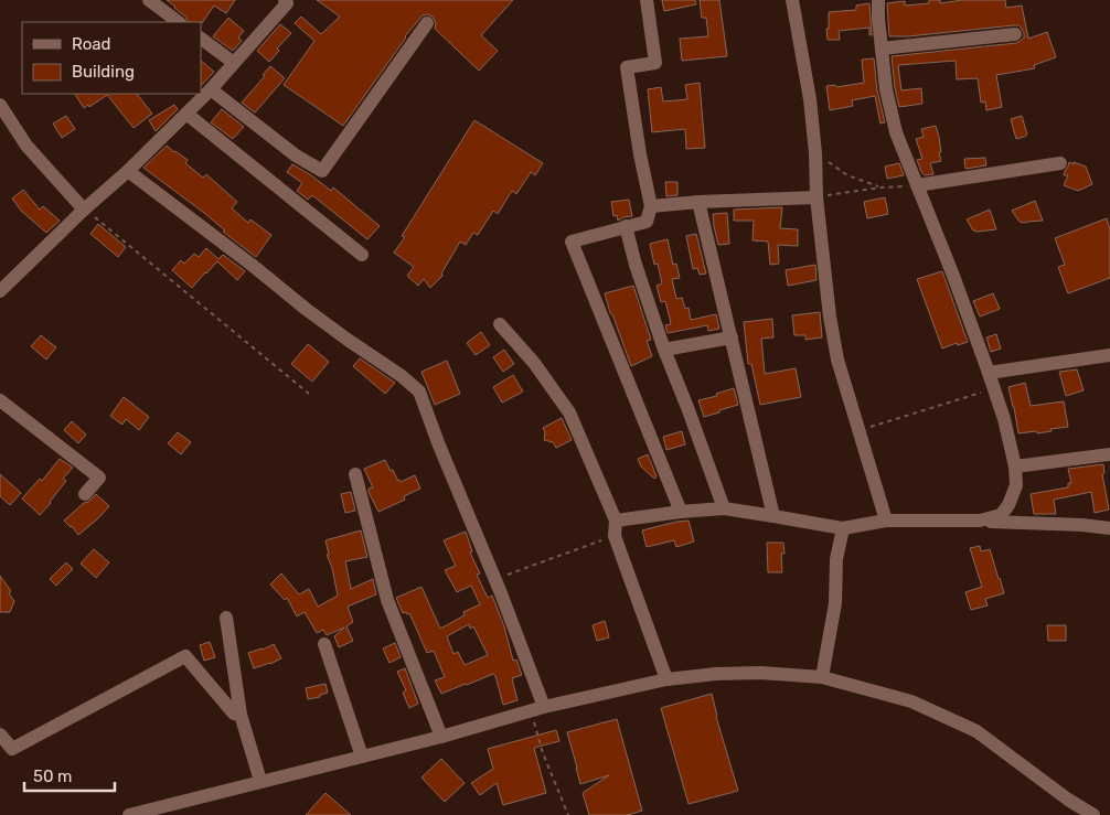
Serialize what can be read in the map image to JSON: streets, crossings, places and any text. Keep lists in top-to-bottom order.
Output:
{
  "legend": ["Road", "Building"],
  "scale_bar": "50 m"
}
